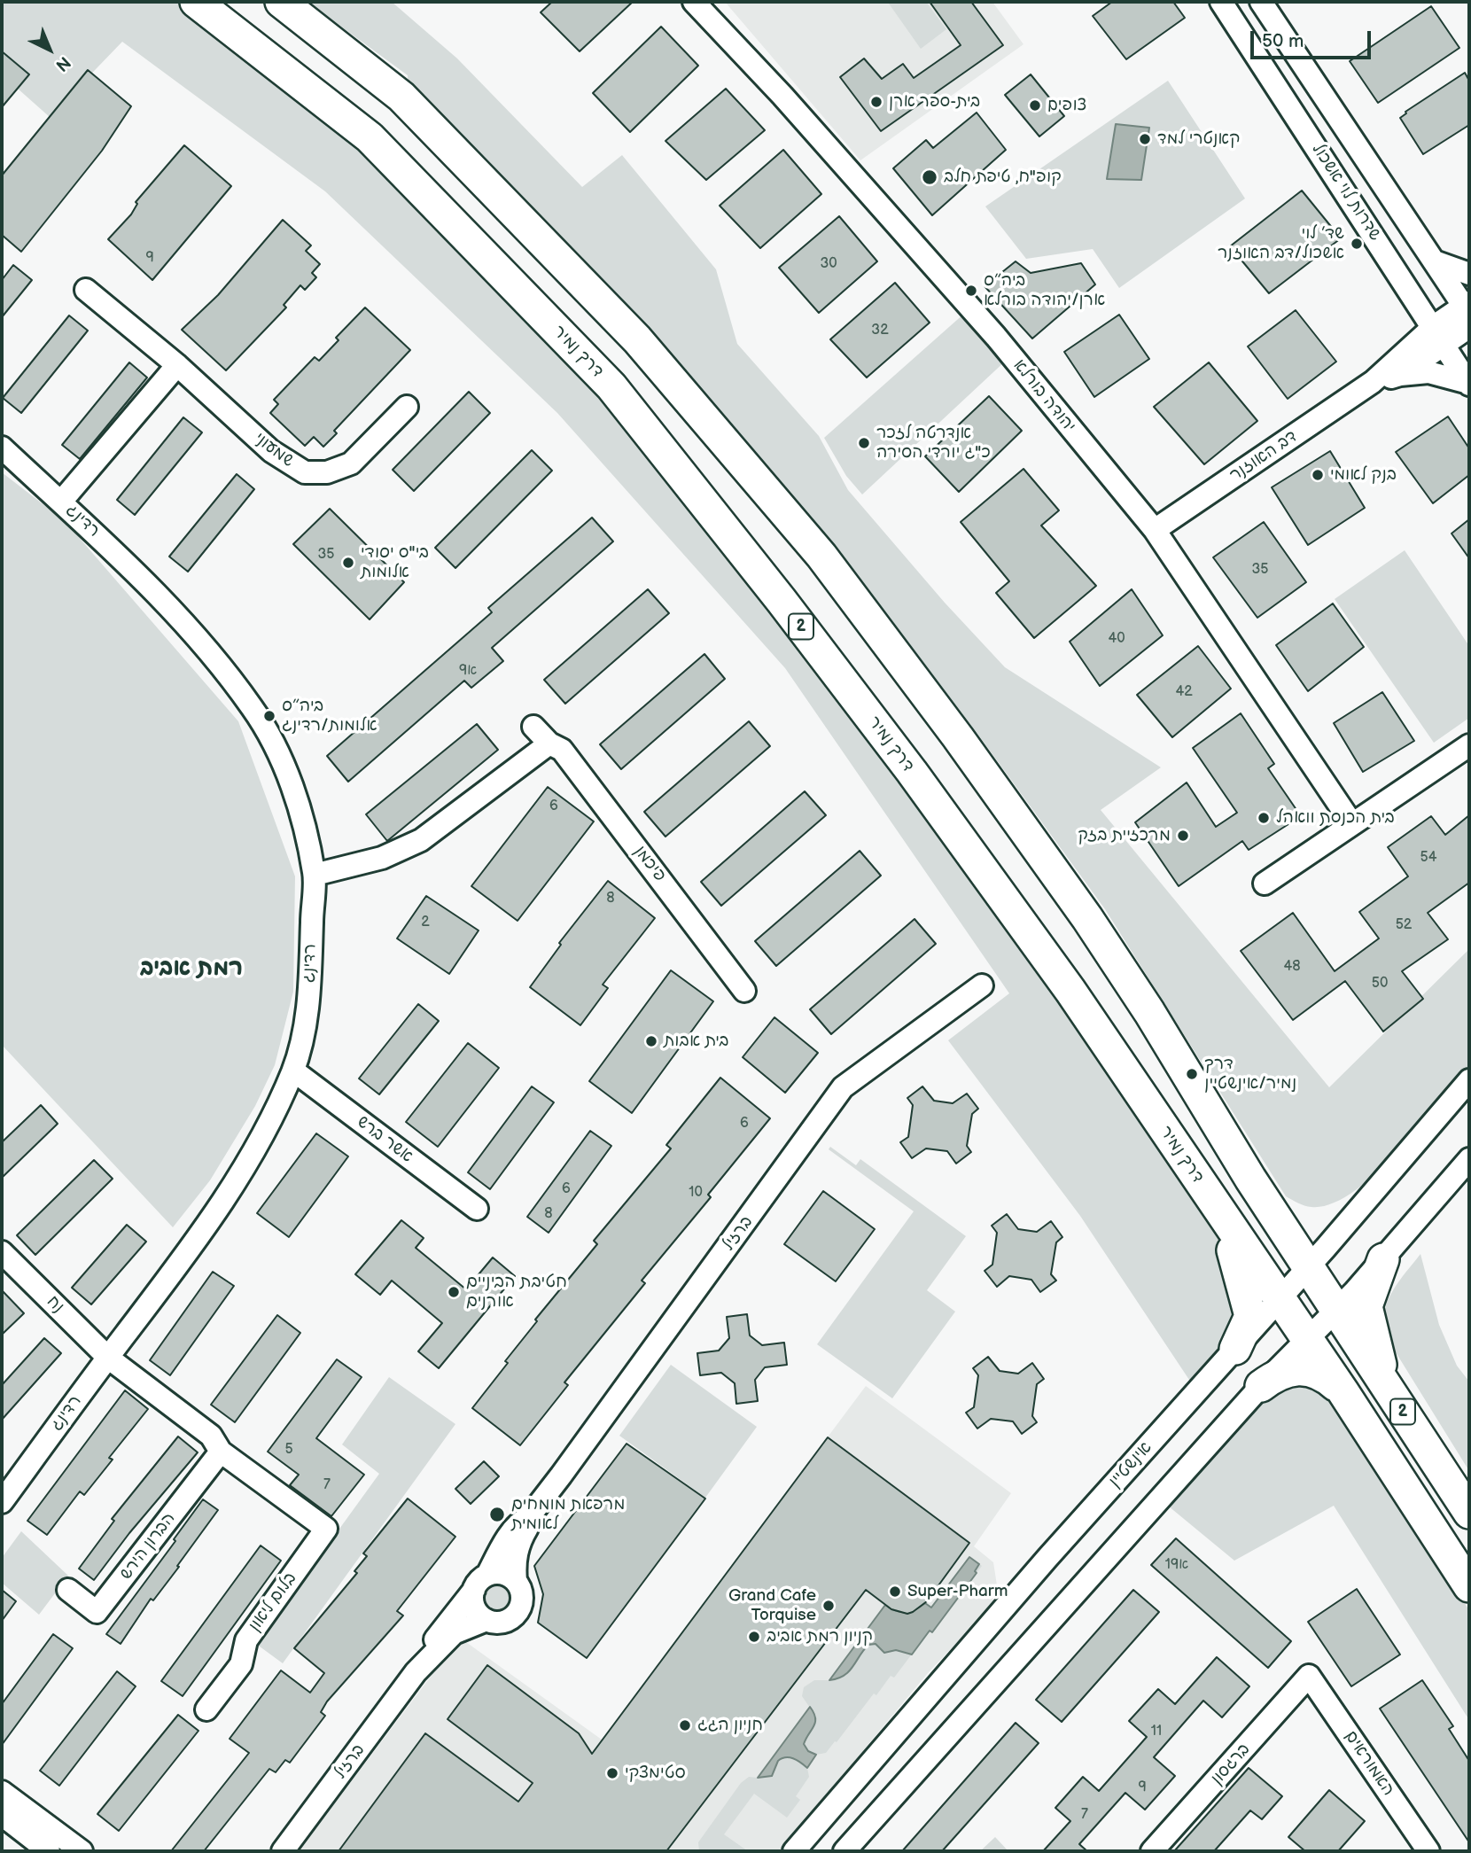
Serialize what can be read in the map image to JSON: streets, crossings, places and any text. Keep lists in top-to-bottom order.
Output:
{
  "streets": {
    "highway": ["דרך נמיר", "2"],
    "street": [
      "שדרות לוי אשכול",
      "יהודה בורלא",
      "שמעוני",
      "דב האוזנר",
      "רדינג",
      "פיכמן",
      "אשר ברש",
      "ברזיל",
      "נח",
      "אינשטיין",
      "הברון הירש",
      "בלום ליאון",
      "האמוראים",
      "ברגסון"
    ]
  },
  "crossings": [
    ["שדרות לוי אשכול", "דב האוזנר"],
    ["דרך נמיר", "אינשטיין"],
    ["יהודה בורלא", "דב האוזנר"],
    ["רדינג", "אשר ברש"],
    ["רדינג", "נח"],
    ["2", "אינשטיין"],
    ["הברון הירש", "בלום ליאון"],
    ["האמוראים", "ברגסון"]
  ],
  "districts": ["רמת אביב"],
  "places": [
    "בית-ספר ארן",
    "צופים",
    "קאנטרי למד",
    "קופ\"ח, טיפת חלב",
    "שד׳ לוי אשכול/דב האוזנר",
    "ביה״ס ארן/יהודה בורלא",
    "אנדרטה לזכר כ\"ג יורדי הסירה",
    "בנק לאומי",
    "בי\"ס יסודי אלומות",
    "ביה״ס אלומות/רדינג",
    "בית הכנסת וואהל",
    "מרכזיית בזק",
    "בית אבות",
    "דרך נמיר/אינשטיין",
    "חטיבת הביניים אורנים",
    "מרפאת מומחים לאומית",
    "Super-Pharm",
    "Grand Cafe Torquise",
    "קניון רמת אביב",
    "חניון הגג",
    "סטימצקי"
  ],
  "house_numbers": [
    "9",
    "30",
    "32",
    "35",
    "35",
    "40",
    "9א",
    "42",
    "6",
    "54",
    "8",
    "2",
    "52",
    "48",
    "50",
    "6",
    "6",
    "10",
    "8",
    "5",
    "7",
    "19א",
    "11",
    "9",
    "7"
  ],
  "scale_bar": "50 m",
  "north": "bottom right"
}
